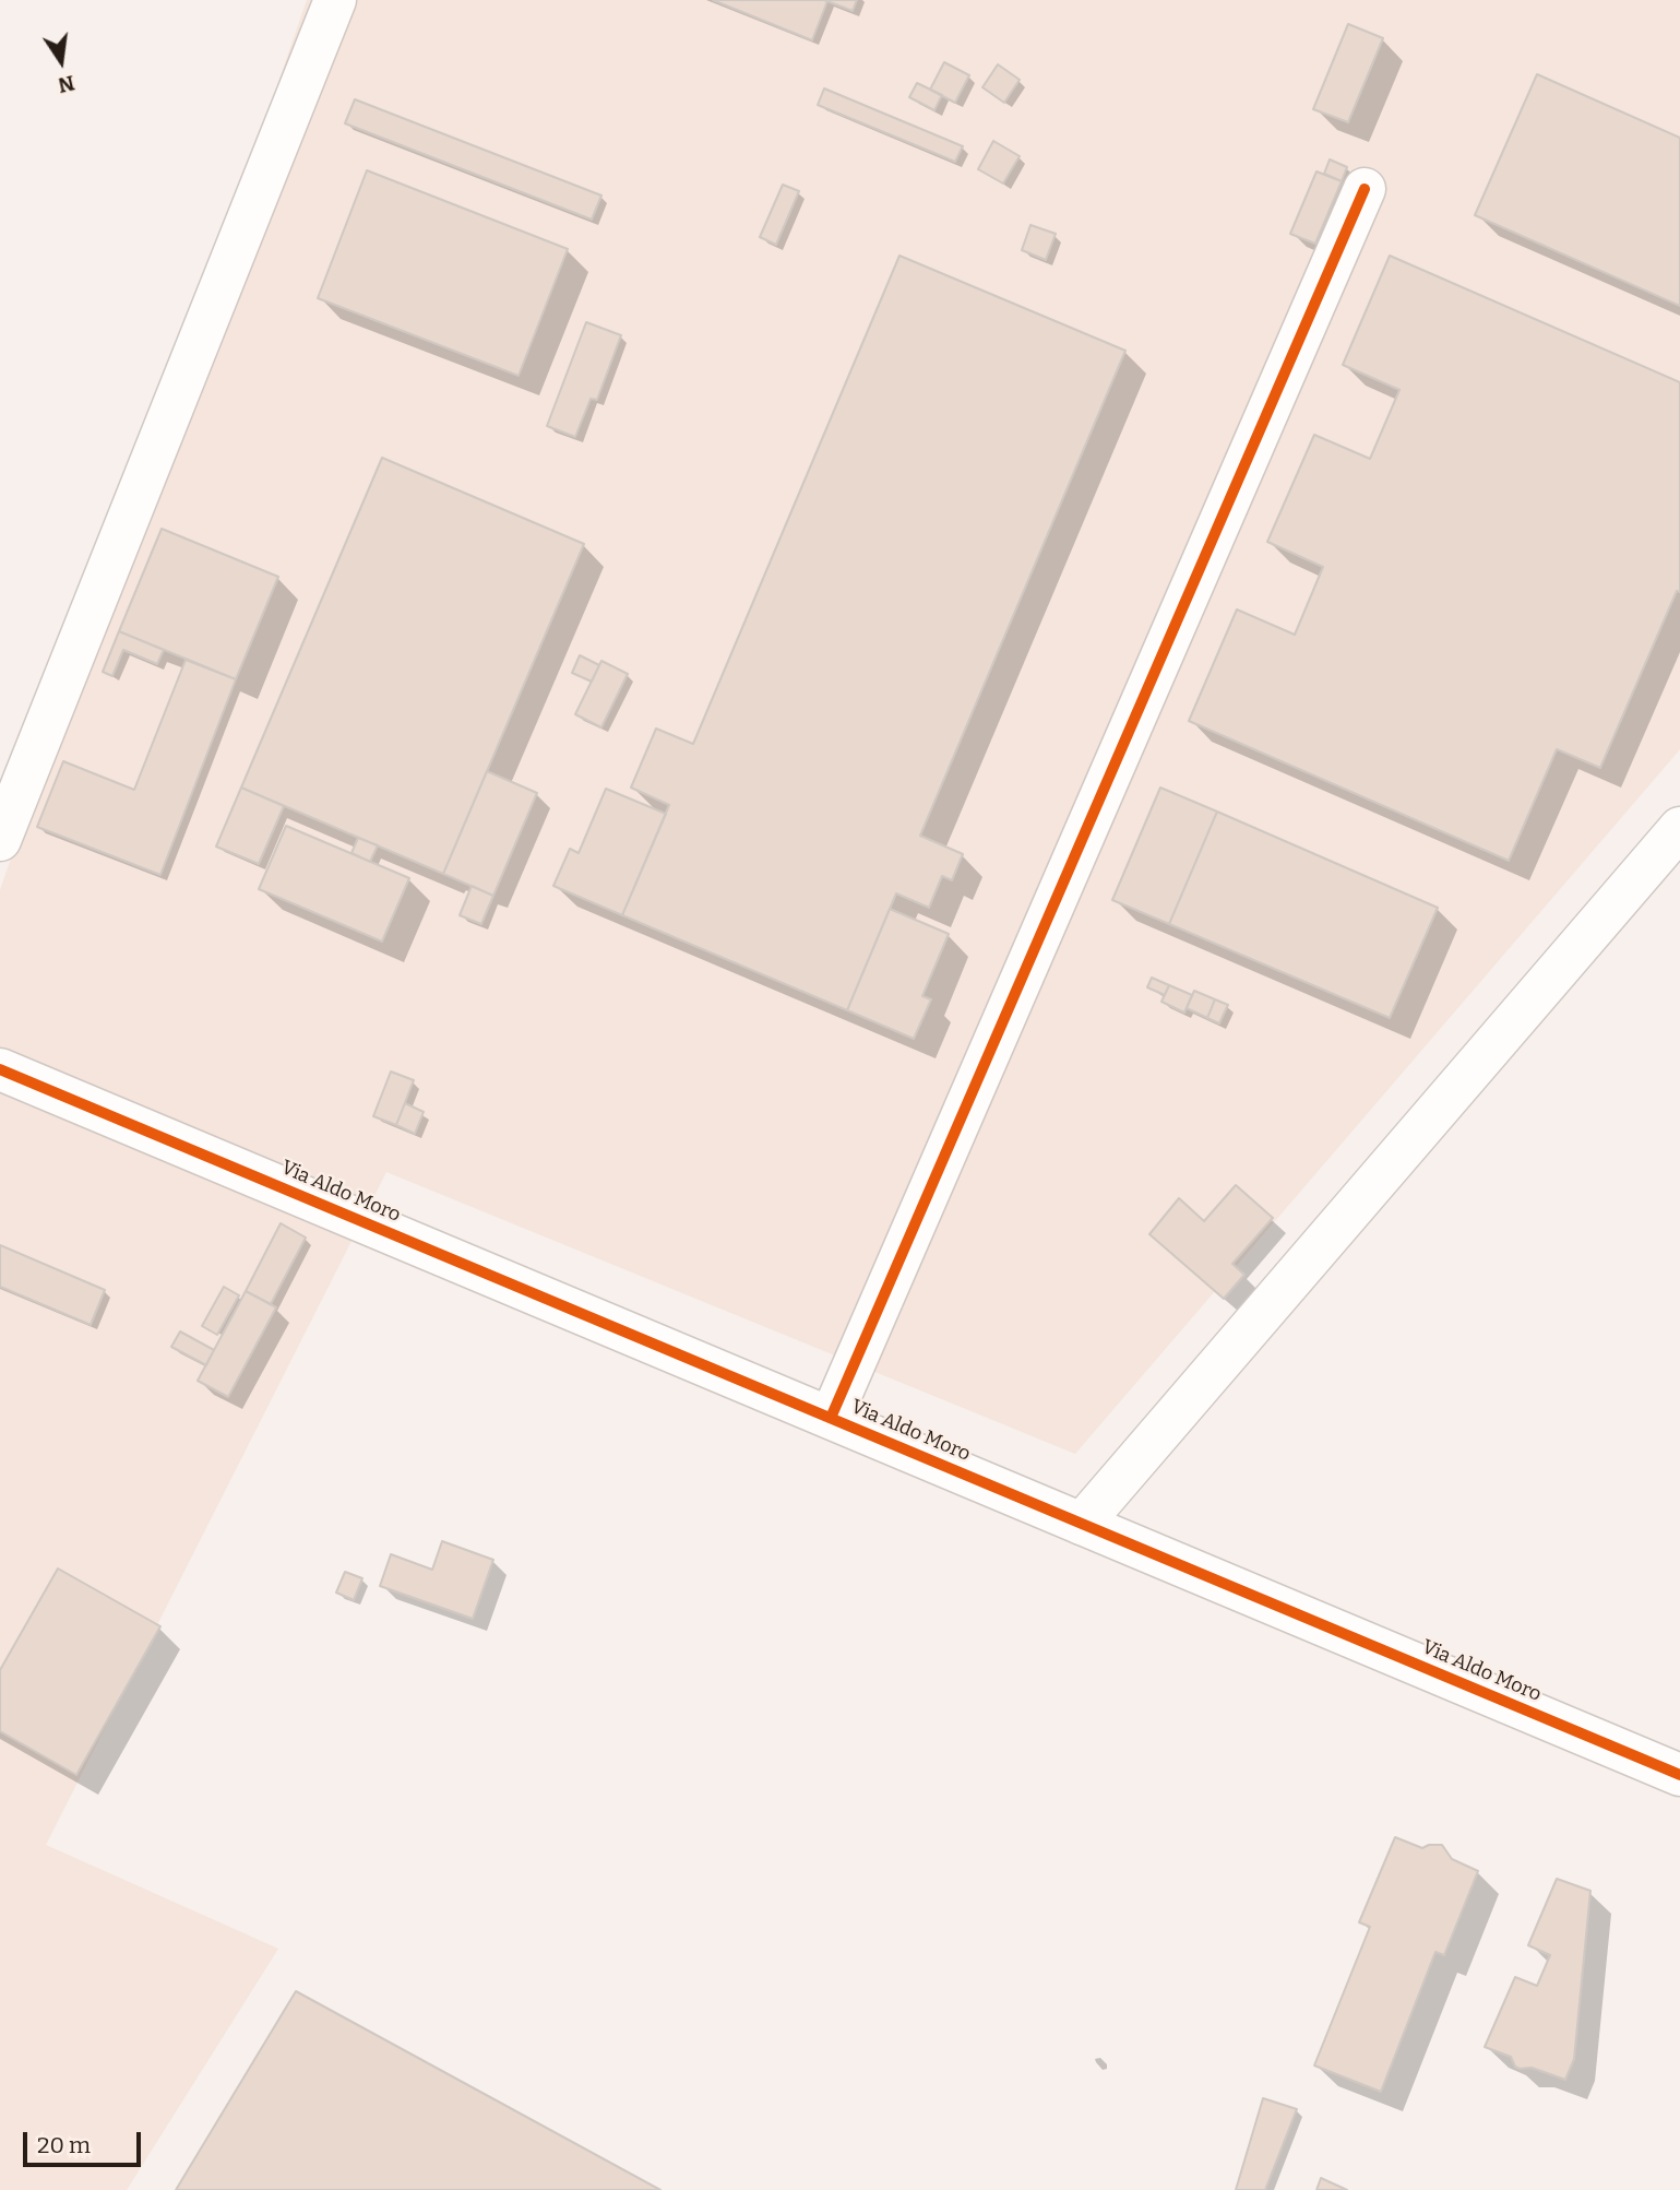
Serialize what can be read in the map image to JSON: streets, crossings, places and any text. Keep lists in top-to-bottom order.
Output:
{
  "streets": {
    "street": ["Via Aldo Moro"]
  },
  "scale_bar": "20 m",
  "north": "bottom"
}
